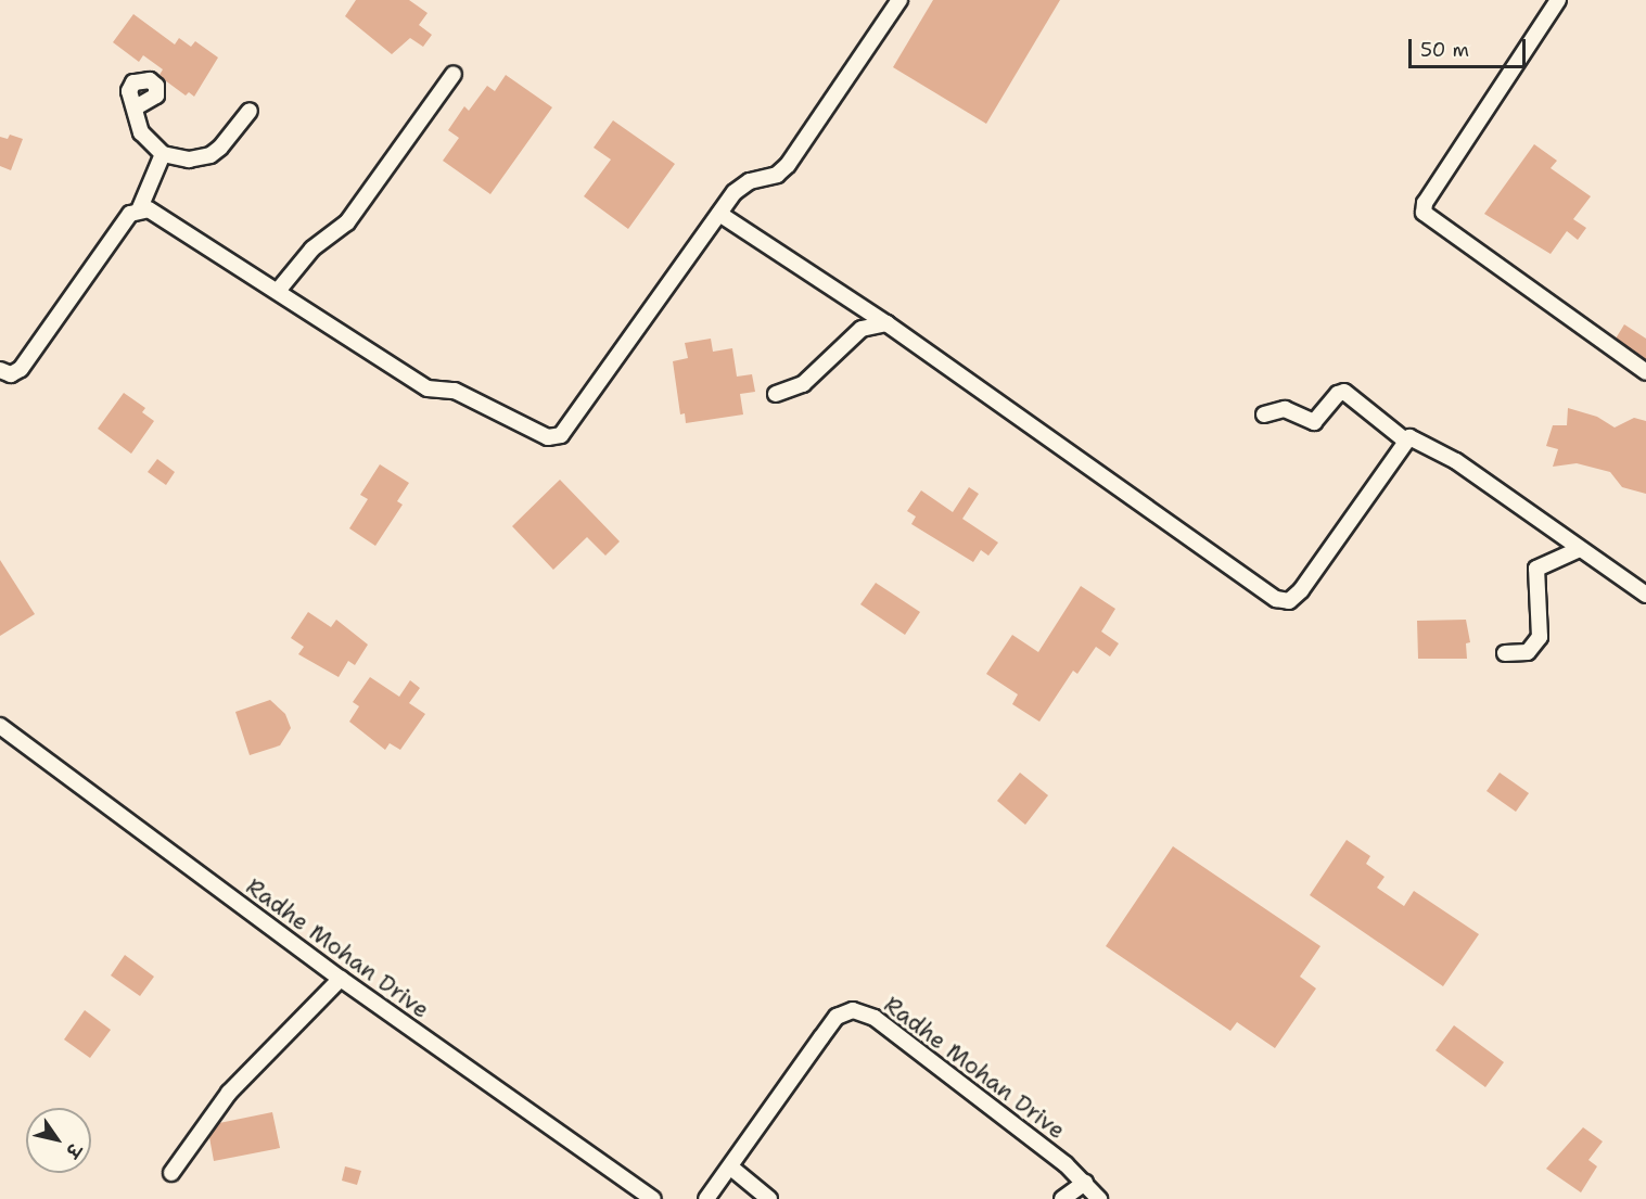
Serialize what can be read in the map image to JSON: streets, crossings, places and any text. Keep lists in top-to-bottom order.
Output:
{
  "streets": {
    "street": ["Radhe Mohan Drive"]
  },
  "scale_bar": "50 m",
  "north": "bottom right"
}
